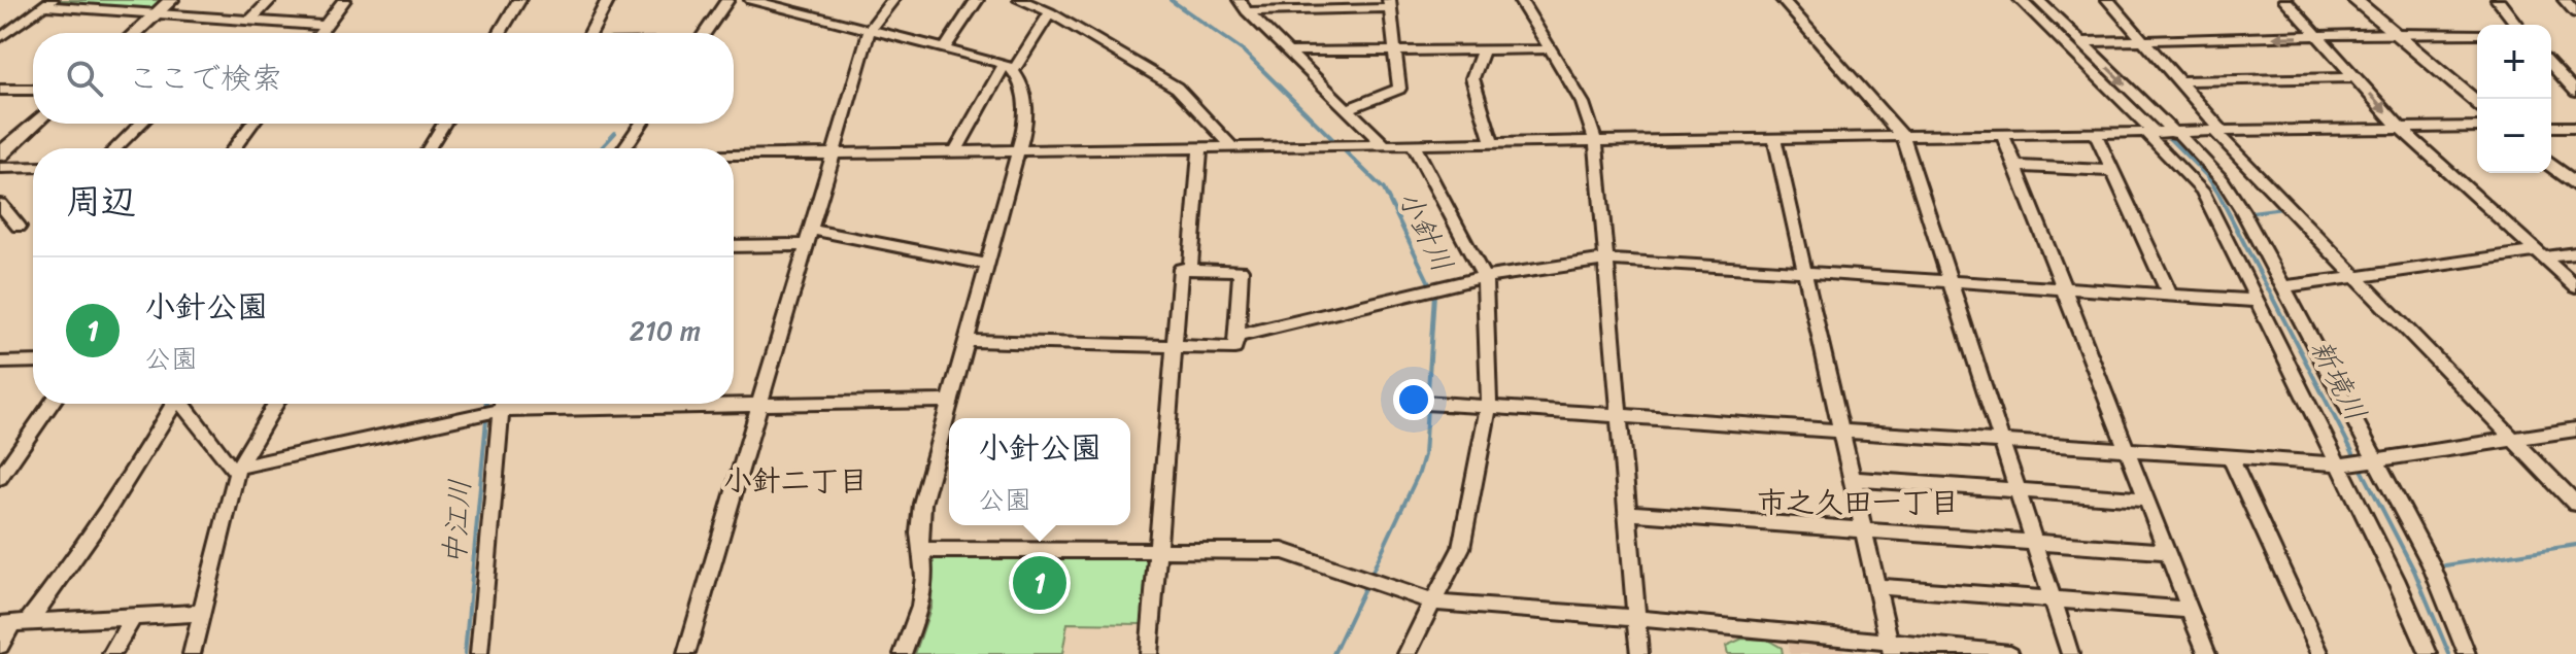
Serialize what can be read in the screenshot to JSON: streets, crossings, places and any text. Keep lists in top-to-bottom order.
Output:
{
  "districts": ["小針二丁目", "市之久田一丁目"],
  "water": ["小針川", "新境川", "中江川"],
  "page": {
    "map_buttons": ["+", "−"],
    "search": "ここで検索",
    "heading": "周辺",
    "list": [
      {
        "mark": "1",
        "name": "小針公園",
        "note": "公園",
        "value": "210 m"
      }
    ],
    "popup": ["小針公園", "公園"],
    "pins": "1"
  }
}
